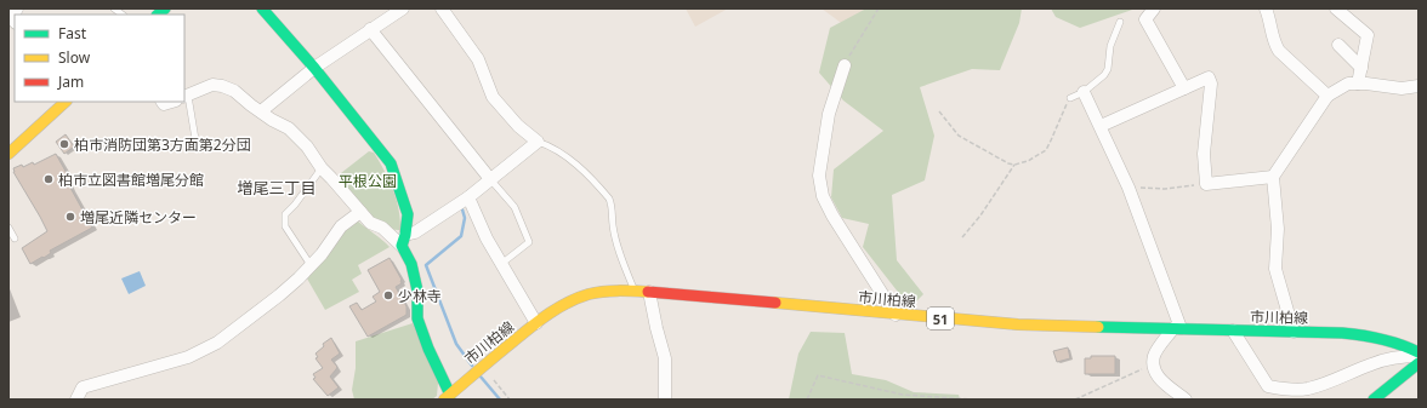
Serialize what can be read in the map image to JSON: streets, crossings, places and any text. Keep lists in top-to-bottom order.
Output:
{
  "streets": {
    "main road": ["市川柏線", "51"]
  },
  "districts": ["増尾三丁目"],
  "parks": ["平根公園"],
  "places": [
    "柏市消防団第3方面第2分団",
    "柏市立図書館増尾分館",
    "増尾近隣センター",
    "少林寺"
  ],
  "legend": ["Fast", "Slow", "Jam"]
}
